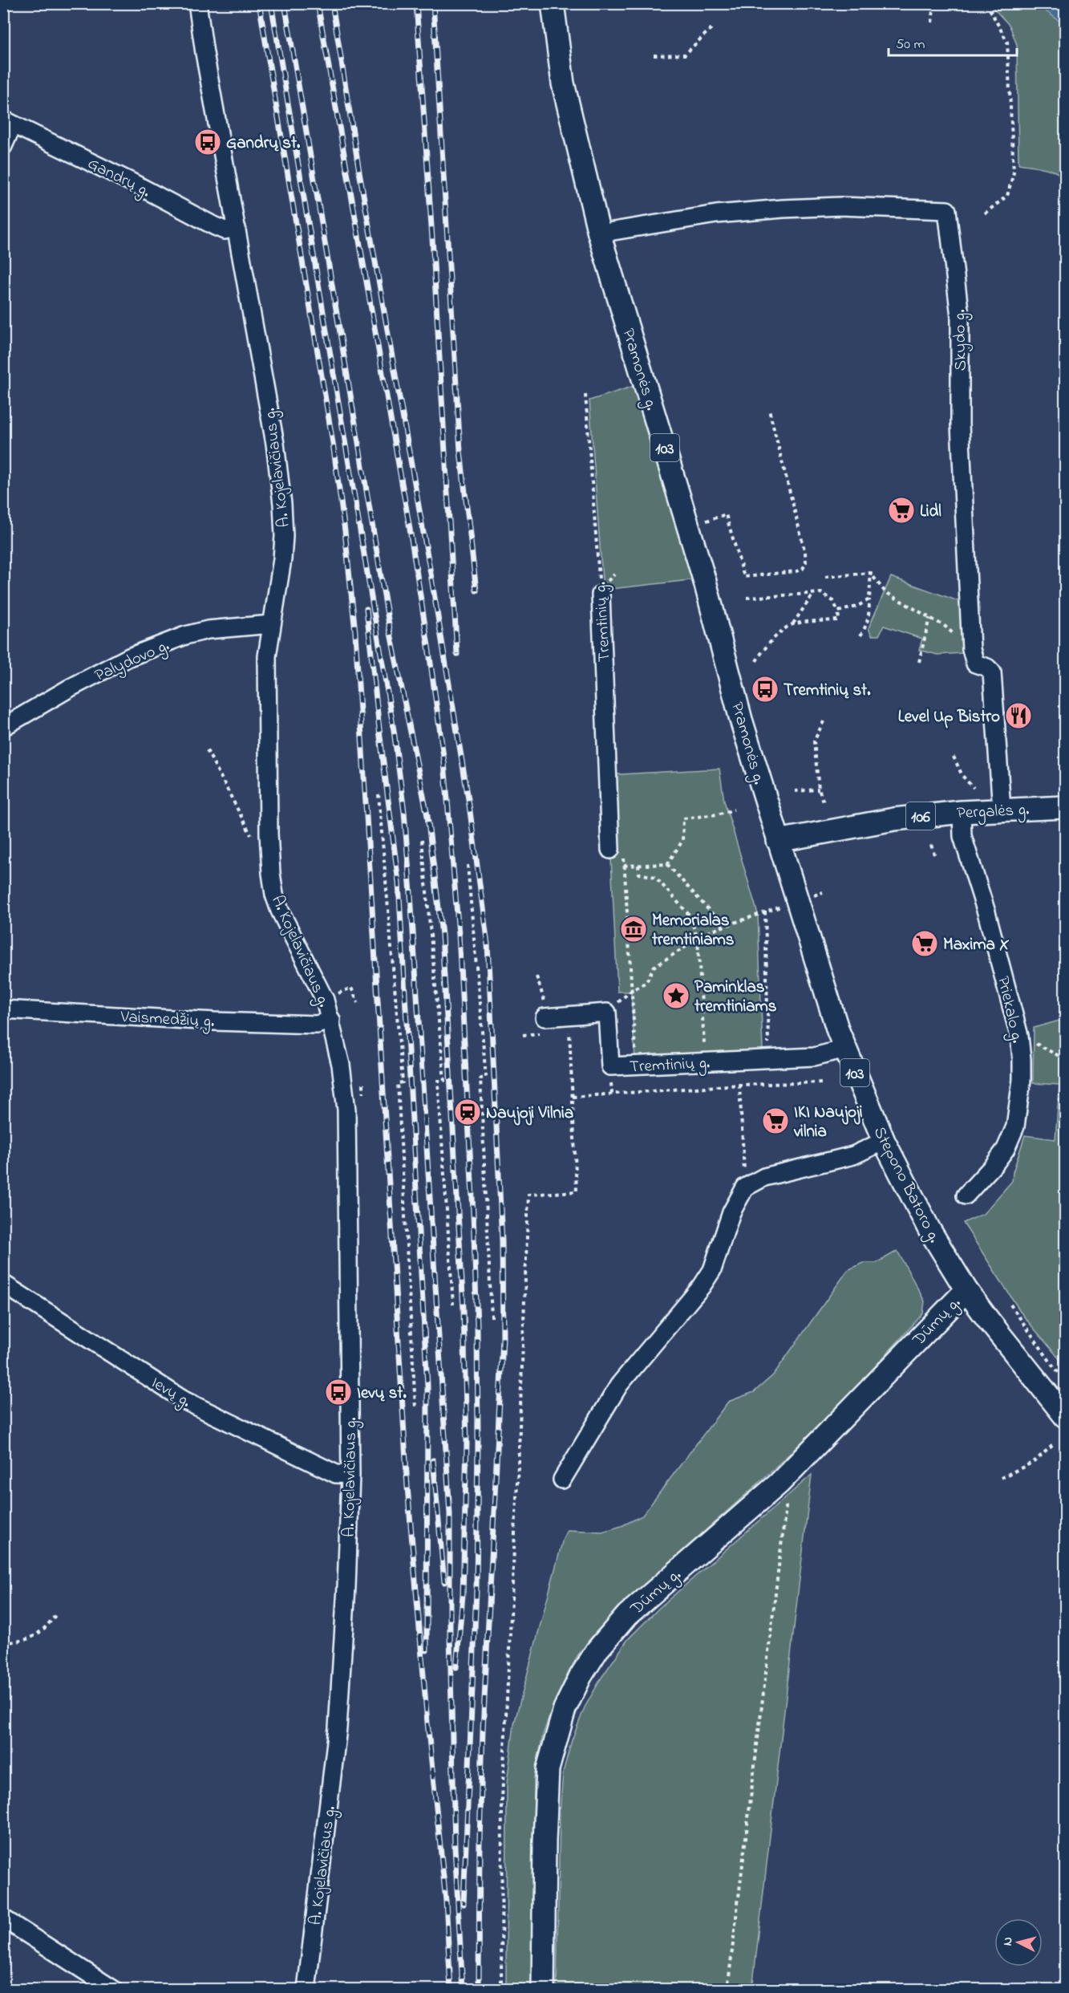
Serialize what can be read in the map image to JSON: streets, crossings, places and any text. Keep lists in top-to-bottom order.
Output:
{
  "streets": {
    "main road": [
      "Pramonės g.",
      "103",
      "Pergalės g.",
      "106",
      "Stepono Batoro g.",
      "Dūmų g."
    ],
    "street": [
      "Gandrų g.",
      "Skydo g.",
      "A. Kojelavičiaus g.",
      "Tremtinių g.",
      "Palydovo g.",
      "Priekalo g.",
      "Vaismedžių g.",
      "Ievų g."
    ]
  },
  "crossings": [
    ["Gandrų g.", "A. Kojelavičiaus g."],
    ["Skydo g.", "Pramonės g."],
    ["Pramonės g.", "Pergalės g."],
    ["Pramonės g.", "Stepono Batoro g."],
    ["A. Kojelavičiaus g.", "Palydovo g."],
    ["A. Kojelavičiaus g.", "Vaismedžių g."],
    ["A. Kojelavičiaus g.", "Ievų g."],
    ["Tremtinių g.", "Stepono Batoro g."],
    ["Pergalės g.", "Priekalo g."],
    ["Pergalės g.", "Stepono Batoro g."],
    ["Stepono Batoro g.", "Dūmų g."]
  ],
  "places": {
    "bus stop": ["Gandrų st.", "Tremtinių st.", "Ievų st."],
    "supermarket": ["Lidl", "Maxima X", "IKI Naujoji vilnia"],
    "restaurant": ["Level Up Bistro"],
    "museum": ["Memorialas tremtiniams"],
    "place": ["Paminklas tremtiniams"],
    "station": ["Naujoji Vilnia"]
  },
  "scale_bar": "50 m",
  "north": "left"
}
